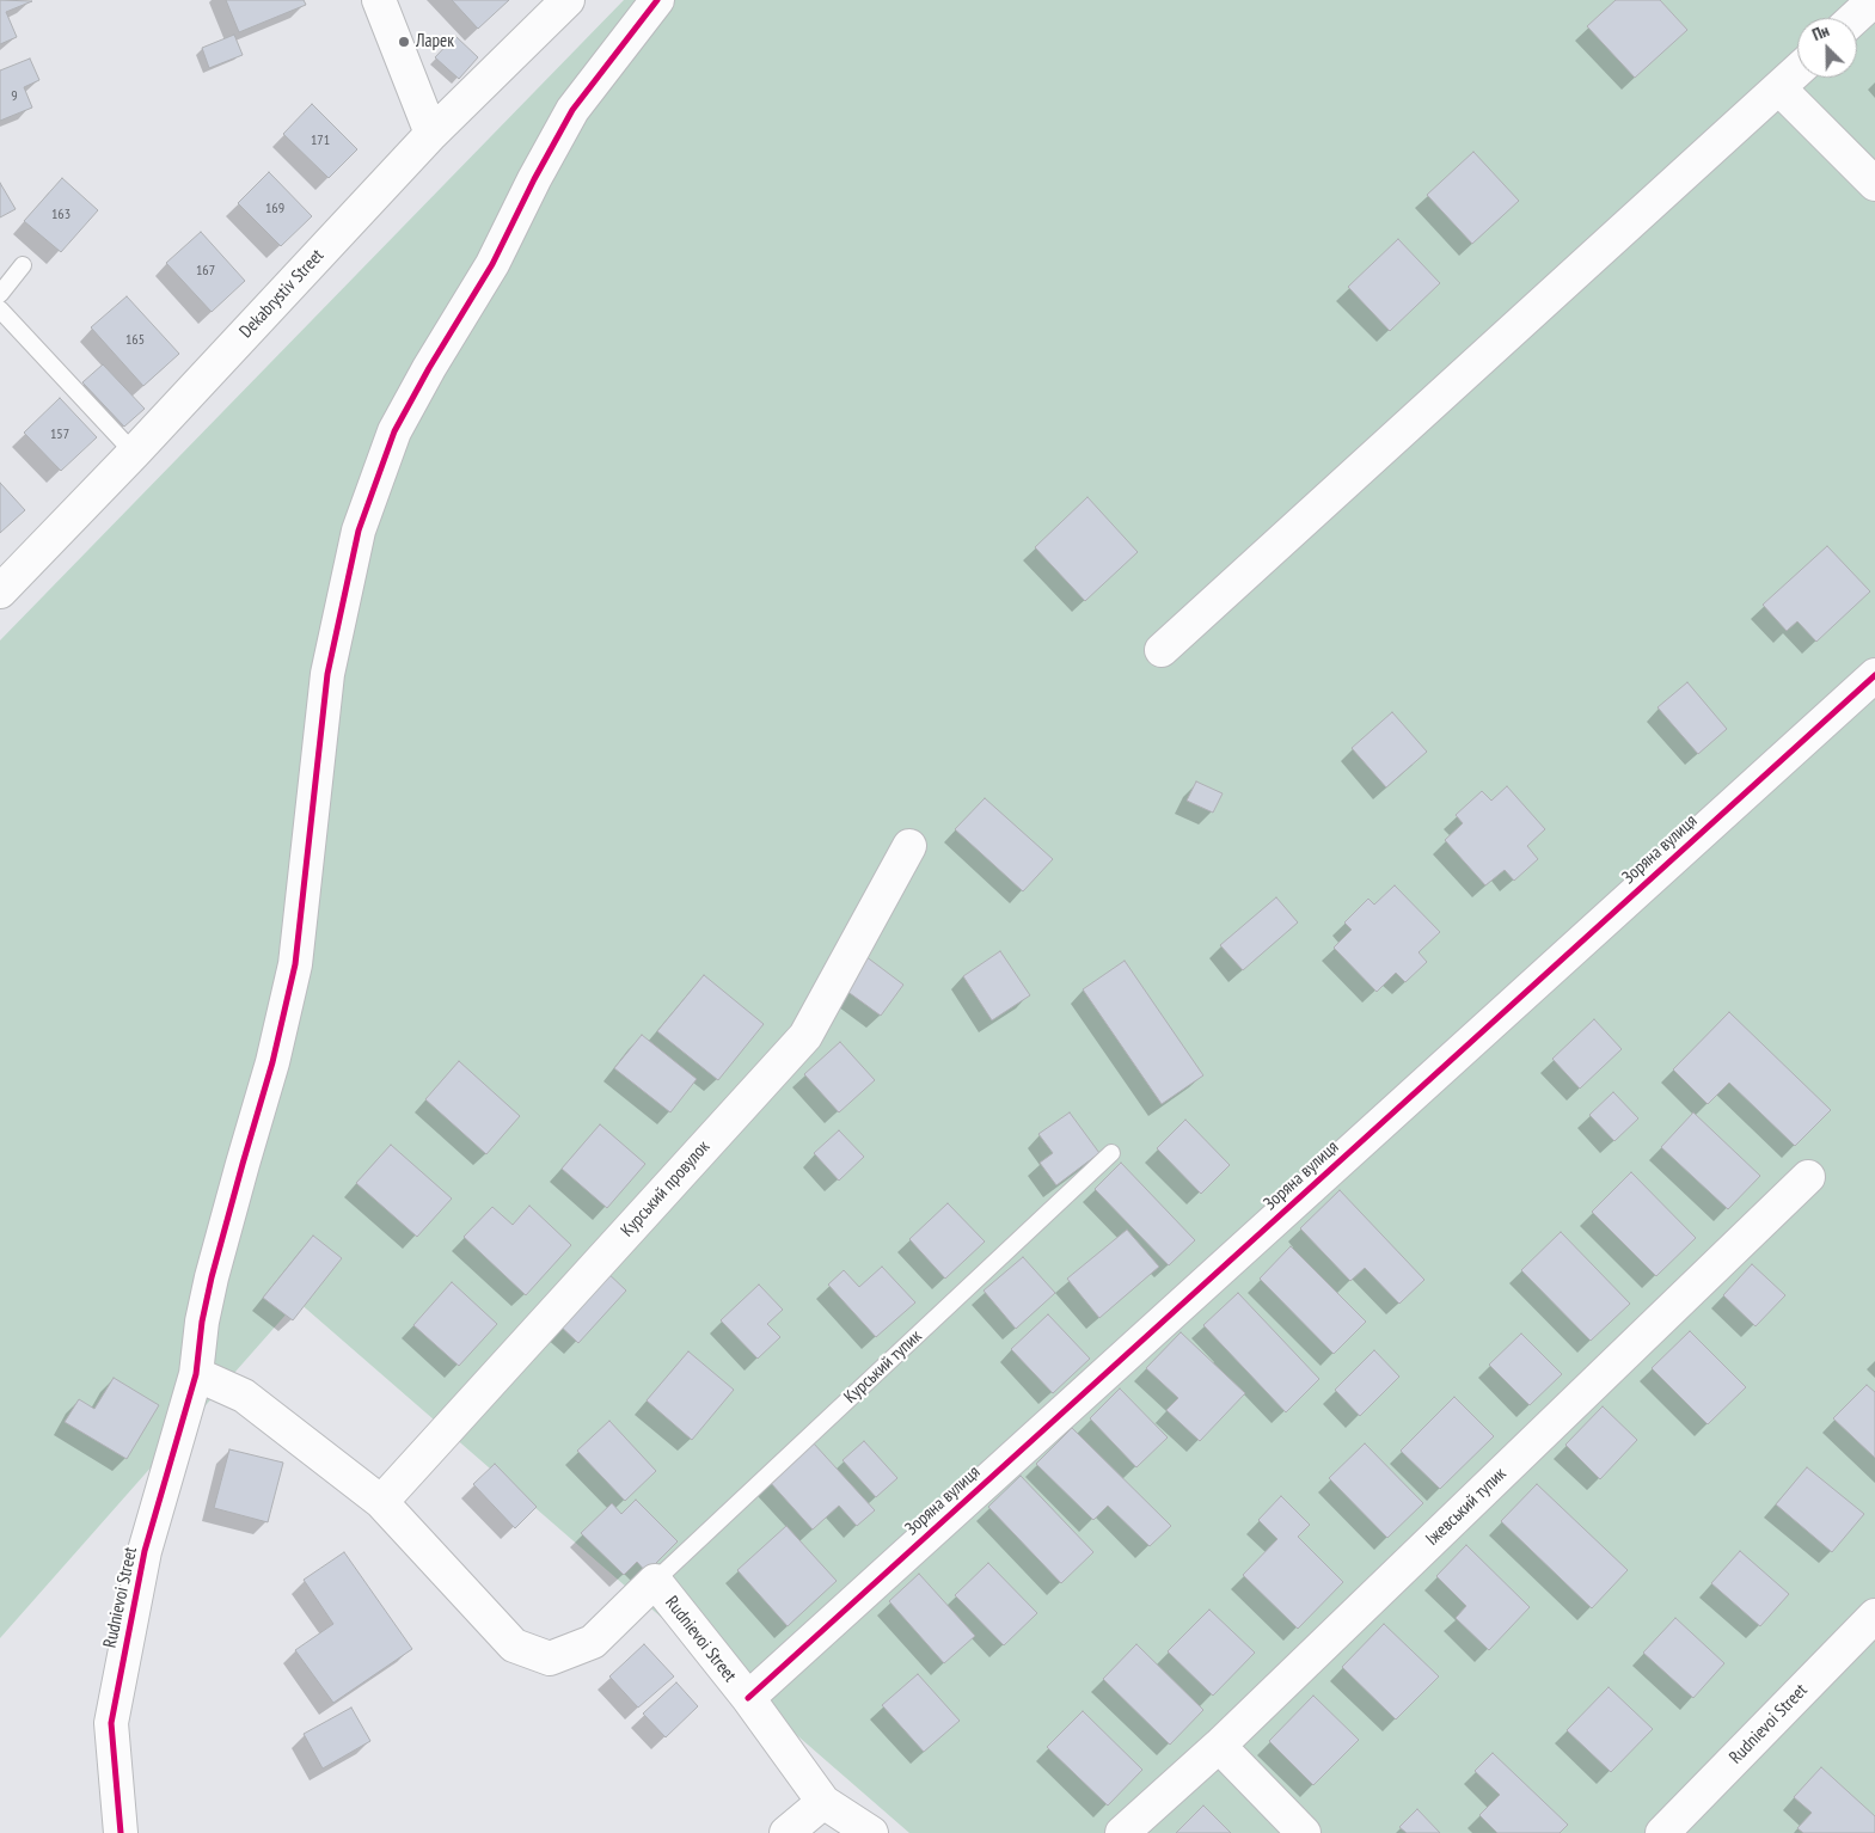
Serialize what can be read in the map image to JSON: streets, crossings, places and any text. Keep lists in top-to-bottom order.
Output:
{
  "streets": {
    "street": [
      "Dekabrystiv Street",
      "Зоряна вулиця",
      "Курський провулок",
      "Іжевський тупик",
      "Rudnievoi Street"
    ],
    "lane": ["Курський тупик"]
  },
  "crossings": [
    ["Зоряна вулиця", "Rudnievoi Street"],
    ["Курський провулок", "Rudnievoi Street"],
    ["Курський тупик", "Rudnievoi Street"]
  ],
  "places": ["Ларек"],
  "house_numbers": [
    "9",
    "171",
    "169",
    "163",
    "167",
    "165",
    "157"
  ],
  "north": "top left"
}
